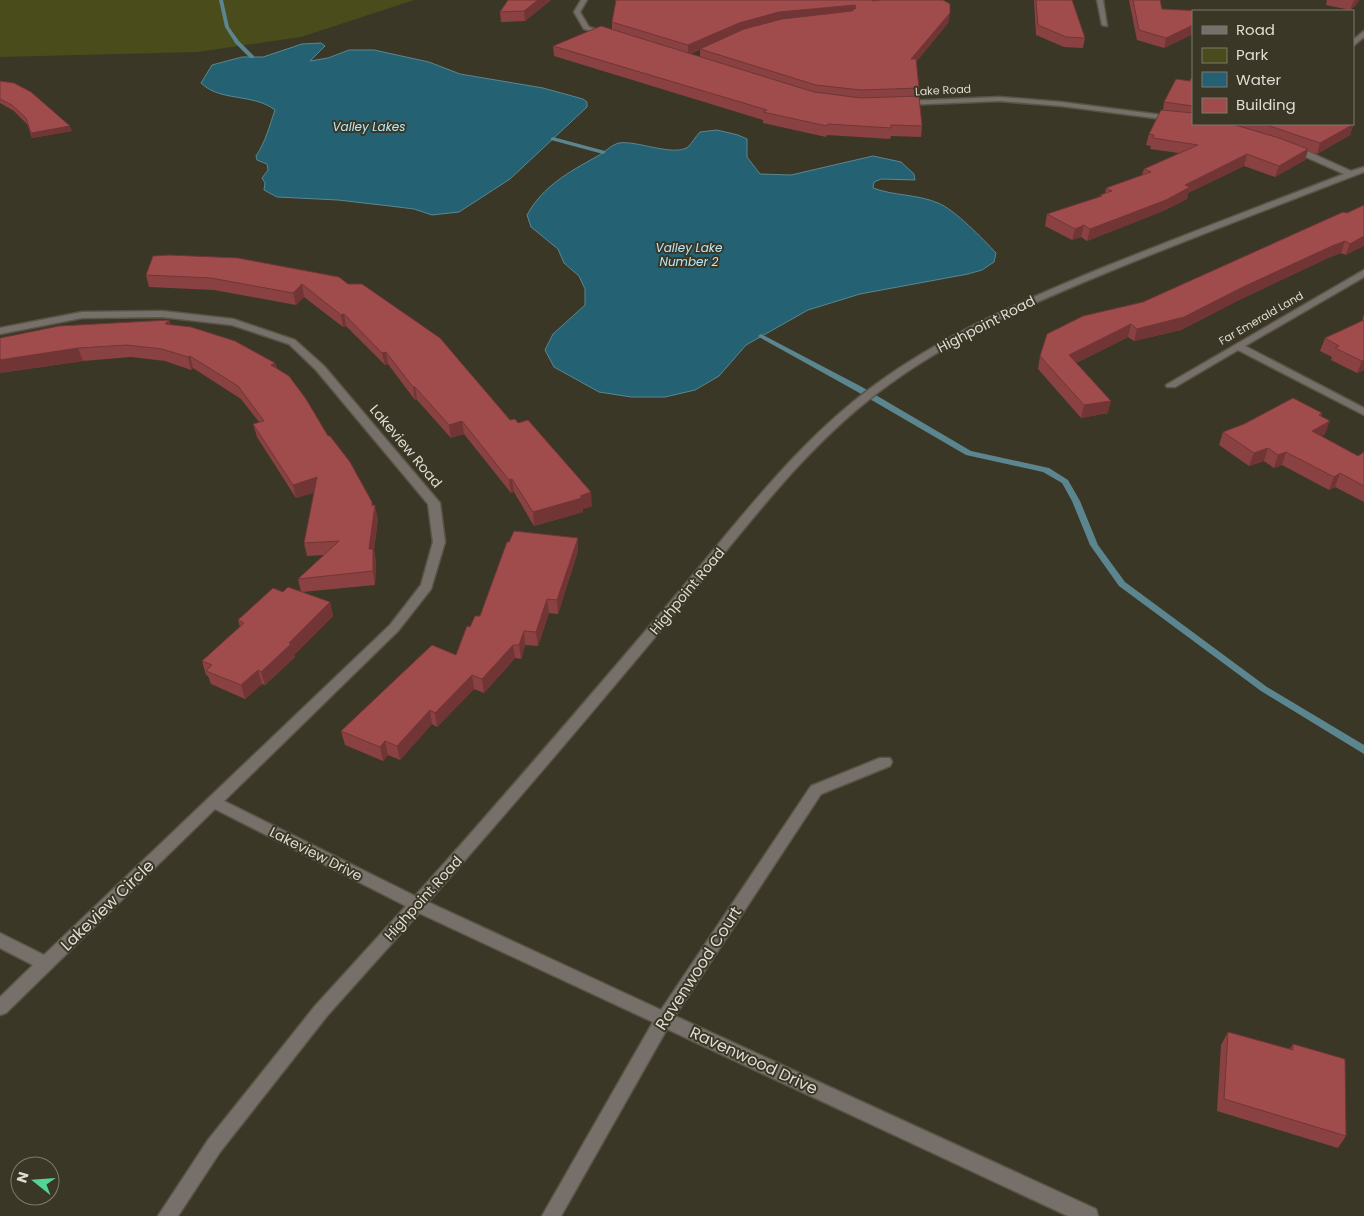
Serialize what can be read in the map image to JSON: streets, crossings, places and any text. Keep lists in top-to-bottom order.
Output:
{
  "streets": {
    "street": [
      "Lake Road",
      "Far Emerald Land",
      "Highpoint Road",
      "Lakeview Road",
      "Lakeview Drive",
      "Lakeview Circle",
      "Ravenwood Court",
      "Ravenwood Drive"
    ]
  },
  "crossings": [
    ["Highpoint Road", "Lakeview Drive"],
    ["Highpoint Road", "Ravenwood Drive"],
    ["Lakeview Road", "Lakeview Drive"],
    ["Lakeview Road", "Lakeview Circle"],
    ["Lakeview Drive", "Lakeview Circle"],
    ["Lakeview Drive", "Ravenwood Drive"],
    ["Ravenwood Court", "Ravenwood Drive"]
  ],
  "water": ["Valley Lakes", "Valley Lake Number 2"],
  "legend": [
    "Road",
    "Park",
    "Water",
    "Building"
  ],
  "north": "left"
}
